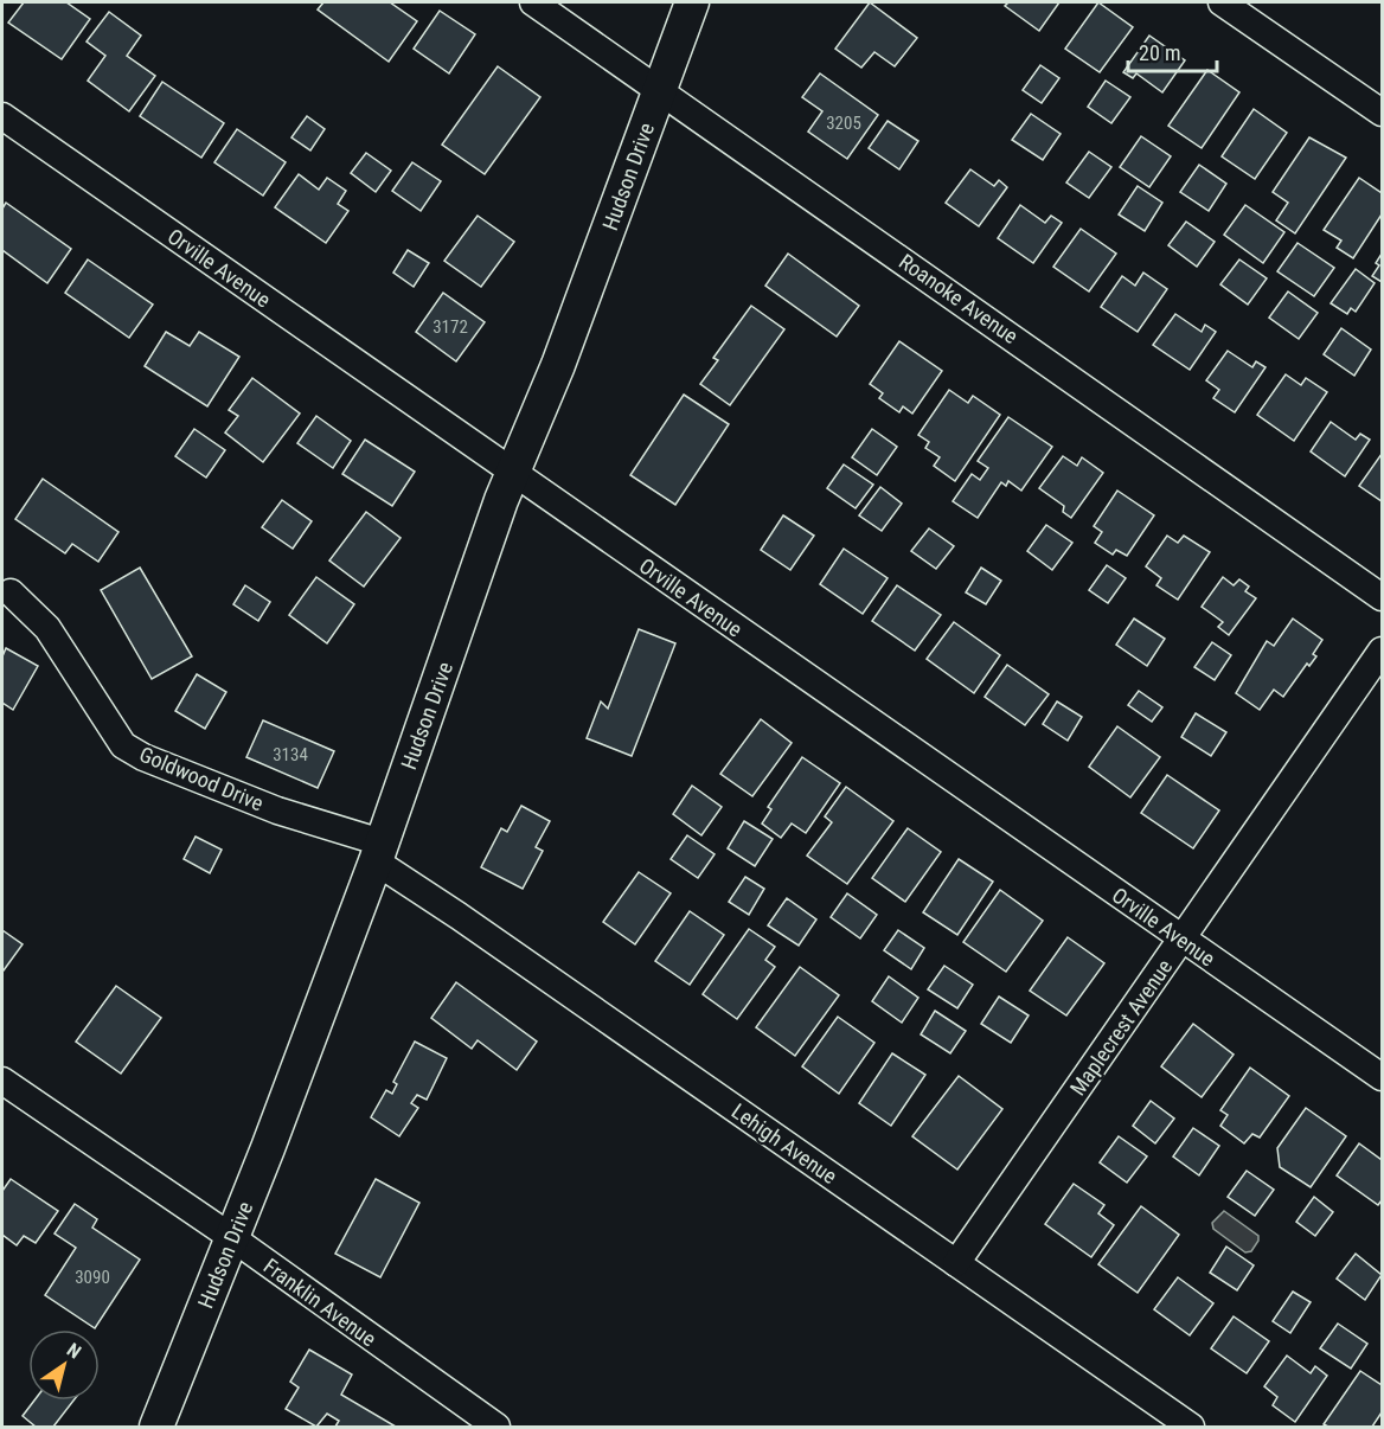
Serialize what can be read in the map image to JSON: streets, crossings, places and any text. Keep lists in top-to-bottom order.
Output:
{
  "streets": {
    "street": [
      "Hudson Drive",
      "Orville Avenue",
      "Roanoke Avenue",
      "Goldwood Drive",
      "Maplecrest Avenue",
      "Lehigh Avenue",
      "Franklin Avenue"
    ]
  },
  "crossings": [
    ["Hudson Drive", "Orville Avenue"],
    ["Hudson Drive", "Roanoke Avenue"],
    ["Hudson Drive", "Goldwood Drive"],
    ["Hudson Drive", "Lehigh Avenue"],
    ["Hudson Drive", "Franklin Avenue"],
    ["Orville Avenue", "Maplecrest Avenue"],
    ["Goldwood Drive", "Lehigh Avenue"],
    ["Maplecrest Avenue", "Lehigh Avenue"]
  ],
  "house_numbers": [
    "3205",
    "3172",
    "3134",
    "3090"
  ],
  "scale_bar": "20 m",
  "north": "top right"
}
